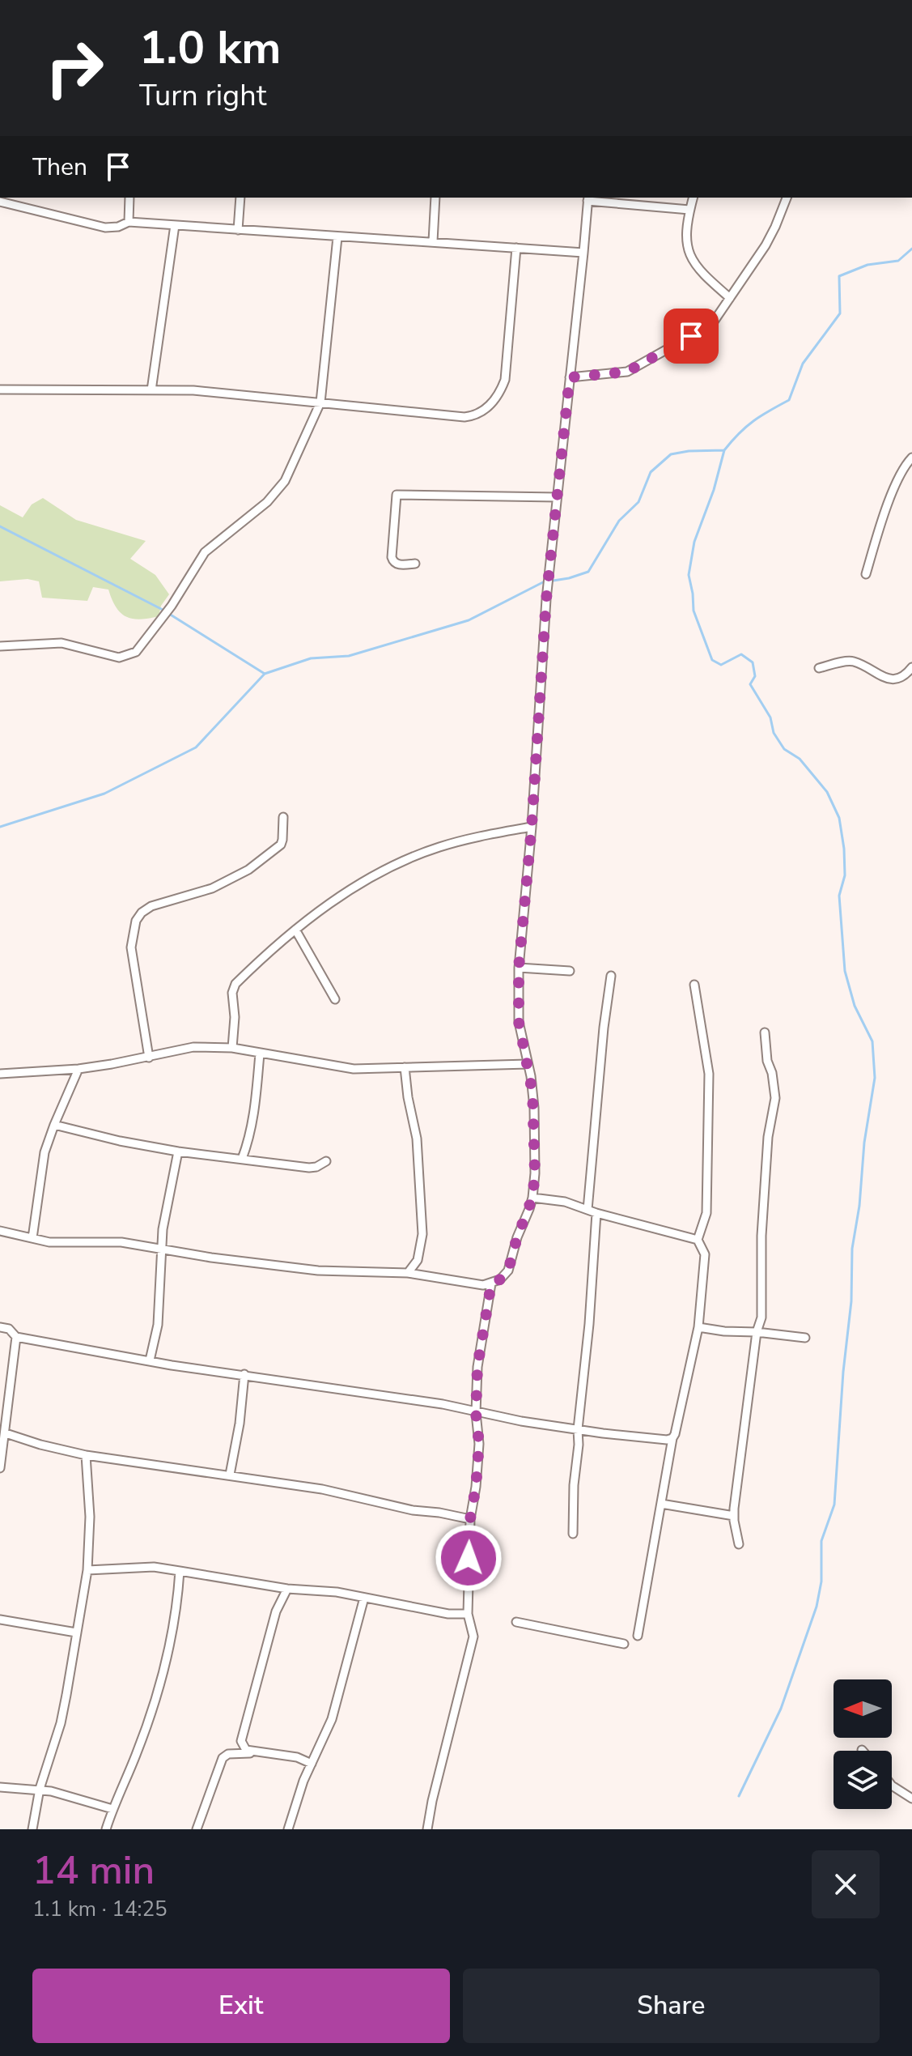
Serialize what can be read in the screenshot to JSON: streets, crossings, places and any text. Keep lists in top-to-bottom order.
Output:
{
  "north": "left",
  "page": {
    "turn": ["1.0 km", "Turn right"],
    "then": "Then",
    "heading": ["14 min", "1.1 km · 14:25"],
    "buttons": ["Exit", "Share"]
  }
}
